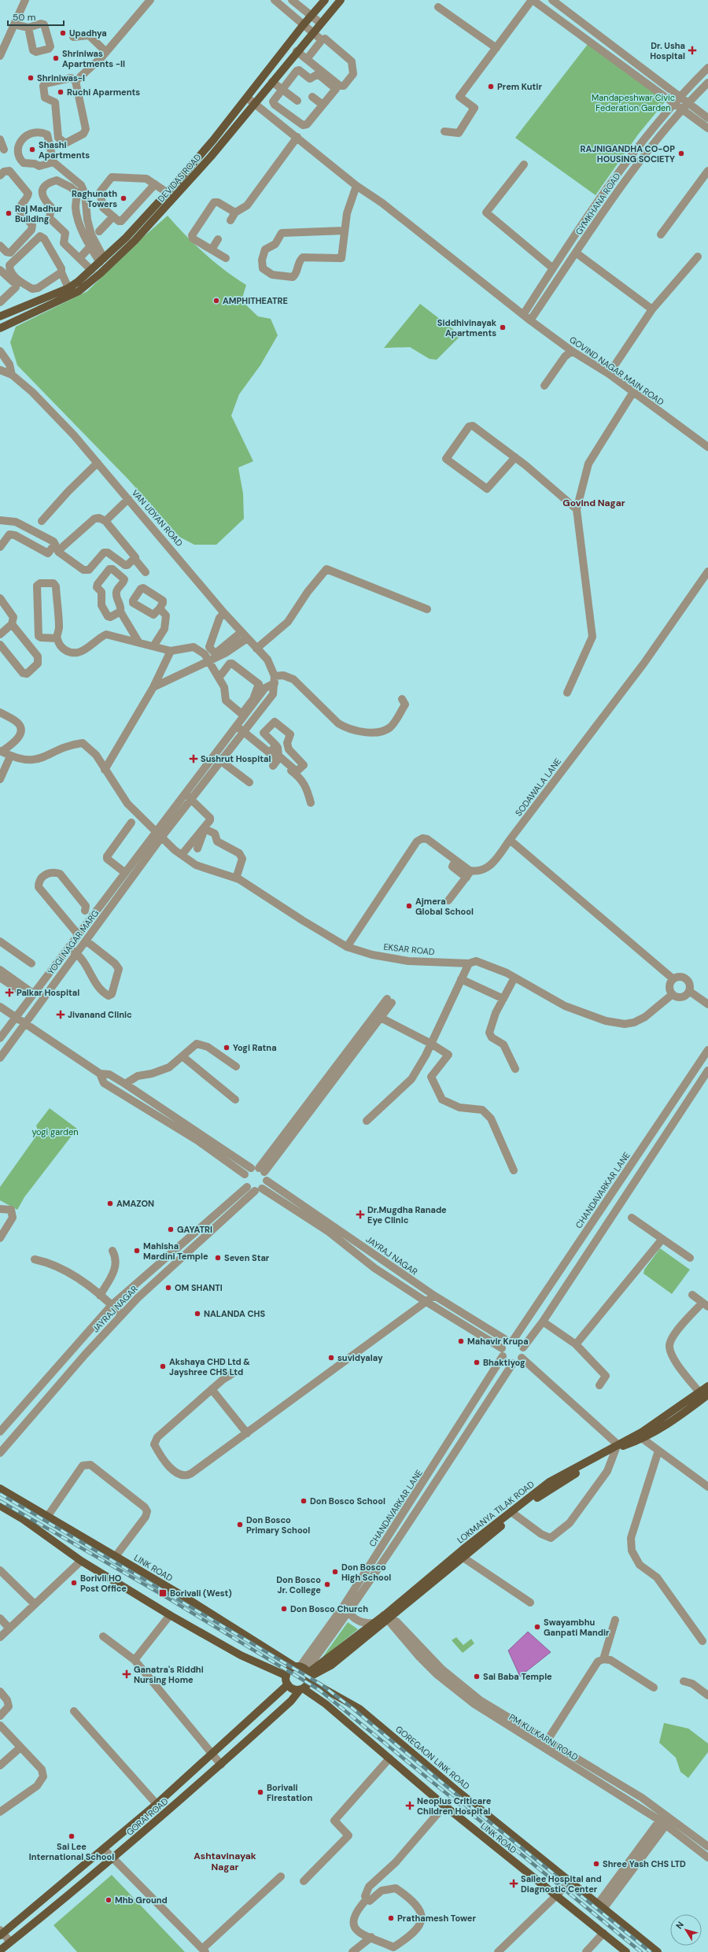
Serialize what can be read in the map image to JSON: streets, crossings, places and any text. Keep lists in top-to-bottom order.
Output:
{
  "streets": {
    "main road": [
      "DEVIDAS ROAD",
      "LOKMANYA TILAK ROAD",
      "LINK ROAD",
      "GOREGAON LINK ROAD",
      "GORAI ROAD"
    ],
    "street": [
      "GYMKHANA ROAD",
      "GOVIND NAGAR MAIN ROAD",
      "VAN UDYAN ROAD",
      "SODAWALA LANE",
      "YOGI NAGAR MARG",
      "EKSAR ROAD",
      "CHANDAVARKAR LANE",
      "JAYRAJ NAGAR",
      "PM KULKARNI ROAD"
    ]
  },
  "crossings": [
    ["DEVIDAS ROAD", "GOVIND NAGAR MAIN ROAD"],
    ["GYMKHANA ROAD", "GOVIND NAGAR MAIN ROAD"],
    ["YOGI NAGAR MARG", "EKSAR ROAD"],
    ["CHANDAVARKAR LANE", "JAYRAJ NAGAR"],
    ["CHANDAVARKAR LANE", "LOKMANYA TILAK ROAD"],
    ["CHANDAVARKAR LANE", "LINK ROAD"],
    ["CHANDAVARKAR LANE", "GOREGAON LINK ROAD"],
    ["CHANDAVARKAR LANE", "GORAI ROAD"],
    ["LOKMANYA TILAK ROAD", "LINK ROAD"],
    ["LOKMANYA TILAK ROAD", "PM KULKARNI ROAD"],
    ["LOKMANYA TILAK ROAD", "GOREGAON LINK ROAD"],
    ["LOKMANYA TILAK ROAD", "GORAI ROAD"],
    ["LINK ROAD", "GOREGAON LINK ROAD"],
    ["LINK ROAD", "GORAI ROAD"],
    ["GOREGAON LINK ROAD", "GORAI ROAD"]
  ],
  "districts": ["Govind Nagar", "Ashtavinayak Nagar"],
  "parks": ["Mandapeshwar Civic Federation Garden", "yogi garden"],
  "places": {
    "other": [
      "Upadhya",
      "Shriniwas Apartments -II",
      "Shriniwas-I",
      "Prem Kutir",
      "Ruchi Aparments",
      "Shashi Apartments",
      "RAJNIGANDHA CO-OP HOUSING SOCIETY",
      "Raghunath Towers",
      "Raj Madhur Building",
      "AMPHITHEATRE",
      "Siddhivinayak Apartments",
      "Ajmera Global School",
      "Yogi Ratna",
      "AMAZON",
      "GAYATRI",
      "Mahisha Mardini Temple",
      "Seven Star",
      "OM SHANTI",
      "NALANDA CHS",
      "Mahavir Krupa",
      "suvidyalay",
      "Bhaktiyog",
      "Akshaya CHD Ltd & Jayshree CHS Ltd",
      "Don Bosco School",
      "Don Bosco Primary School",
      "Don Bosco High School",
      "Borivli HO Post Office",
      "Don Bosco Jr. College",
      "Don Bosco Church",
      "Swayambhu Ganpati Mandir",
      "Sai Baba Temple",
      "Borivali Firestation",
      "Sai Lee International School",
      "Shree Yash CHS LTD",
      "Mhb Ground",
      "Prathamesh Tower"
    ],
    "health": [
      "Dr. Usha Hospital",
      "Sushrut Hospital",
      "Palkar Hospital",
      "Jivanand Clinic",
      "Dr.Mugdha Ranade Eye Clinic",
      "Ganatra's Riddhi Nursing Home",
      "Neoplus Criticare Children Hospital",
      "Sailee Hospital and Diagnostic Center"
    ],
    "transit": ["Borivali (West)"]
  },
  "scale_bar": "50 m",
  "north": "top left"
}
